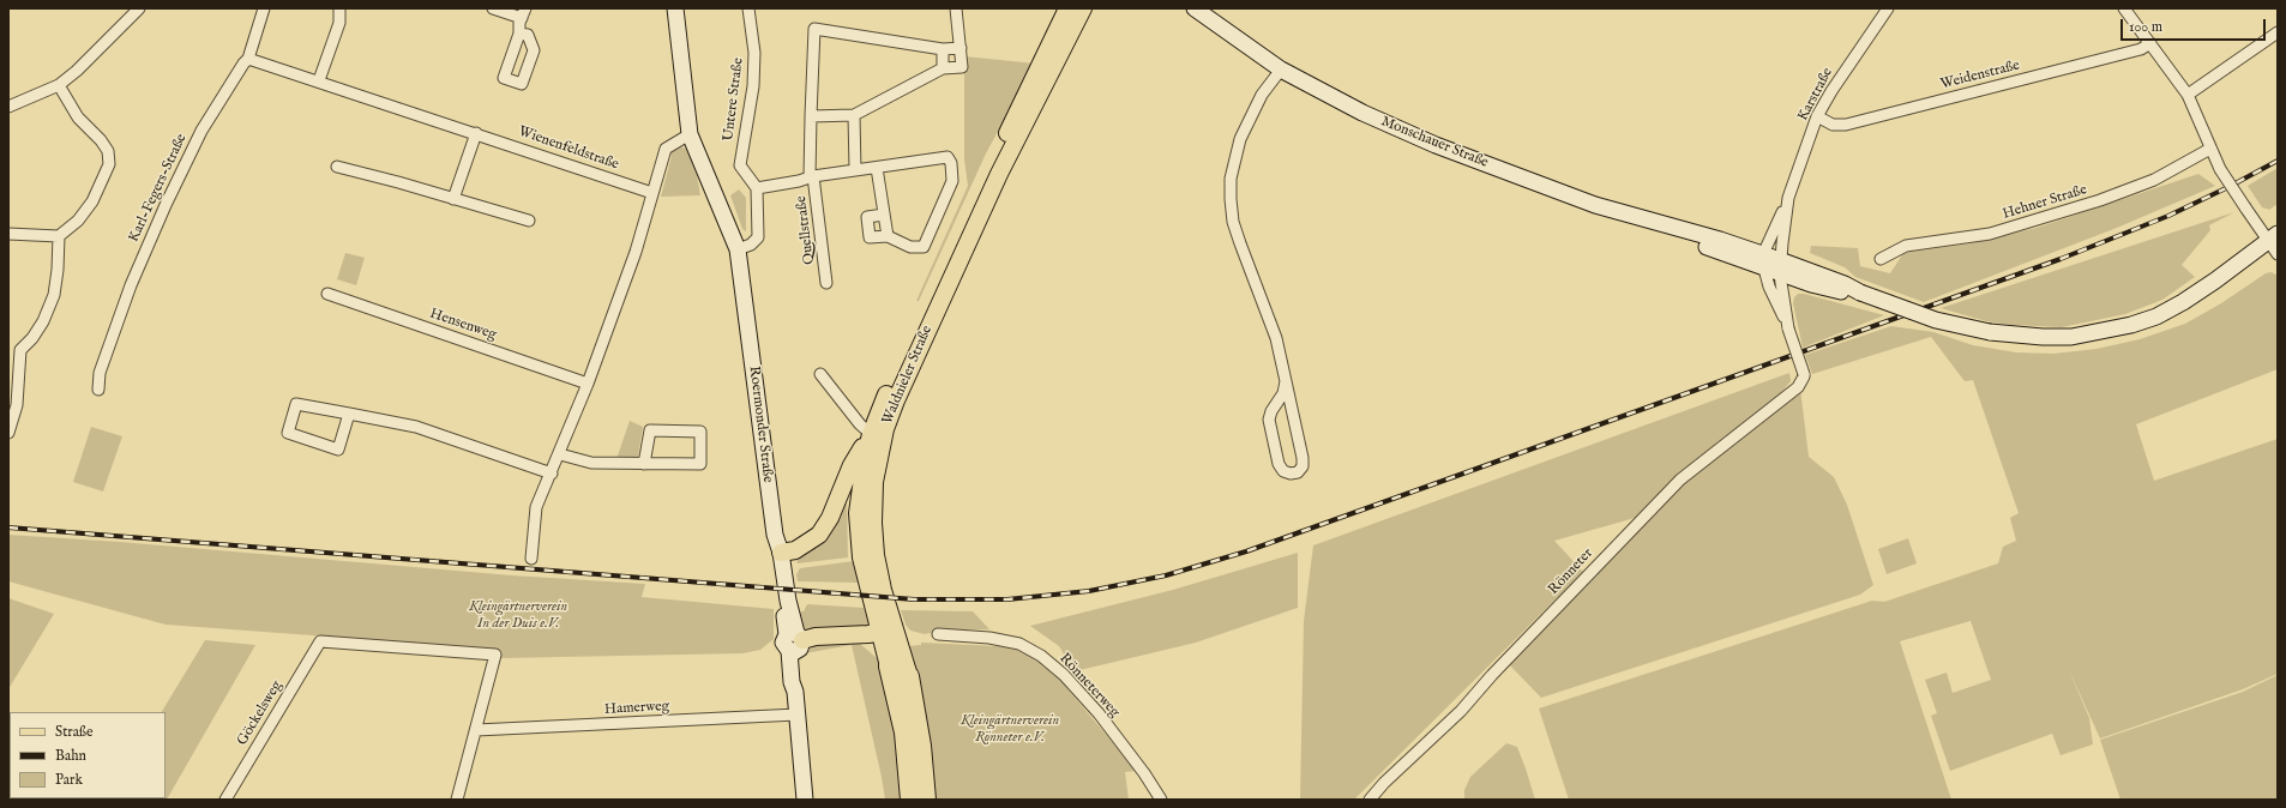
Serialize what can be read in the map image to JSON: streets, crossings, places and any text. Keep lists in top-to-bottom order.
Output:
{
  "streets": {
    "highway": ["Waldnieler Straße"],
    "main road": ["Monschauer Straße", "Roermonder Straße"],
    "street": [
      "Weidenstraße",
      "Karstraße",
      "Untere Straße",
      "Wienenfeldstraße",
      "Karl-Fegers-Straße",
      "Hehner Straße",
      "Quellstraße",
      "Hensenweg",
      "Rönneter",
      "Rönneterweg",
      "Hamerweg",
      "Göckelsweg"
    ]
  },
  "crossings": [
    ["Weidenstraße", "Karstraße"],
    ["Karstraße", "Monschauer Straße"],
    ["Karstraße", "Rönneter"],
    ["Untere Straße", "Quellstraße"],
    ["Wienenfeldstraße", "Karl-Fegers-Straße"],
    ["Roermonder Straße", "Hamerweg"],
    ["Hamerweg", "Göckelsweg"]
  ],
  "parks": ["Kleingärtnerverein In der Duis e.V.", "Kleingärtnerverein Rönneter e.V."],
  "legend": ["Straße", "Bahn", "Park"],
  "scale_bar": "100 m"
}
